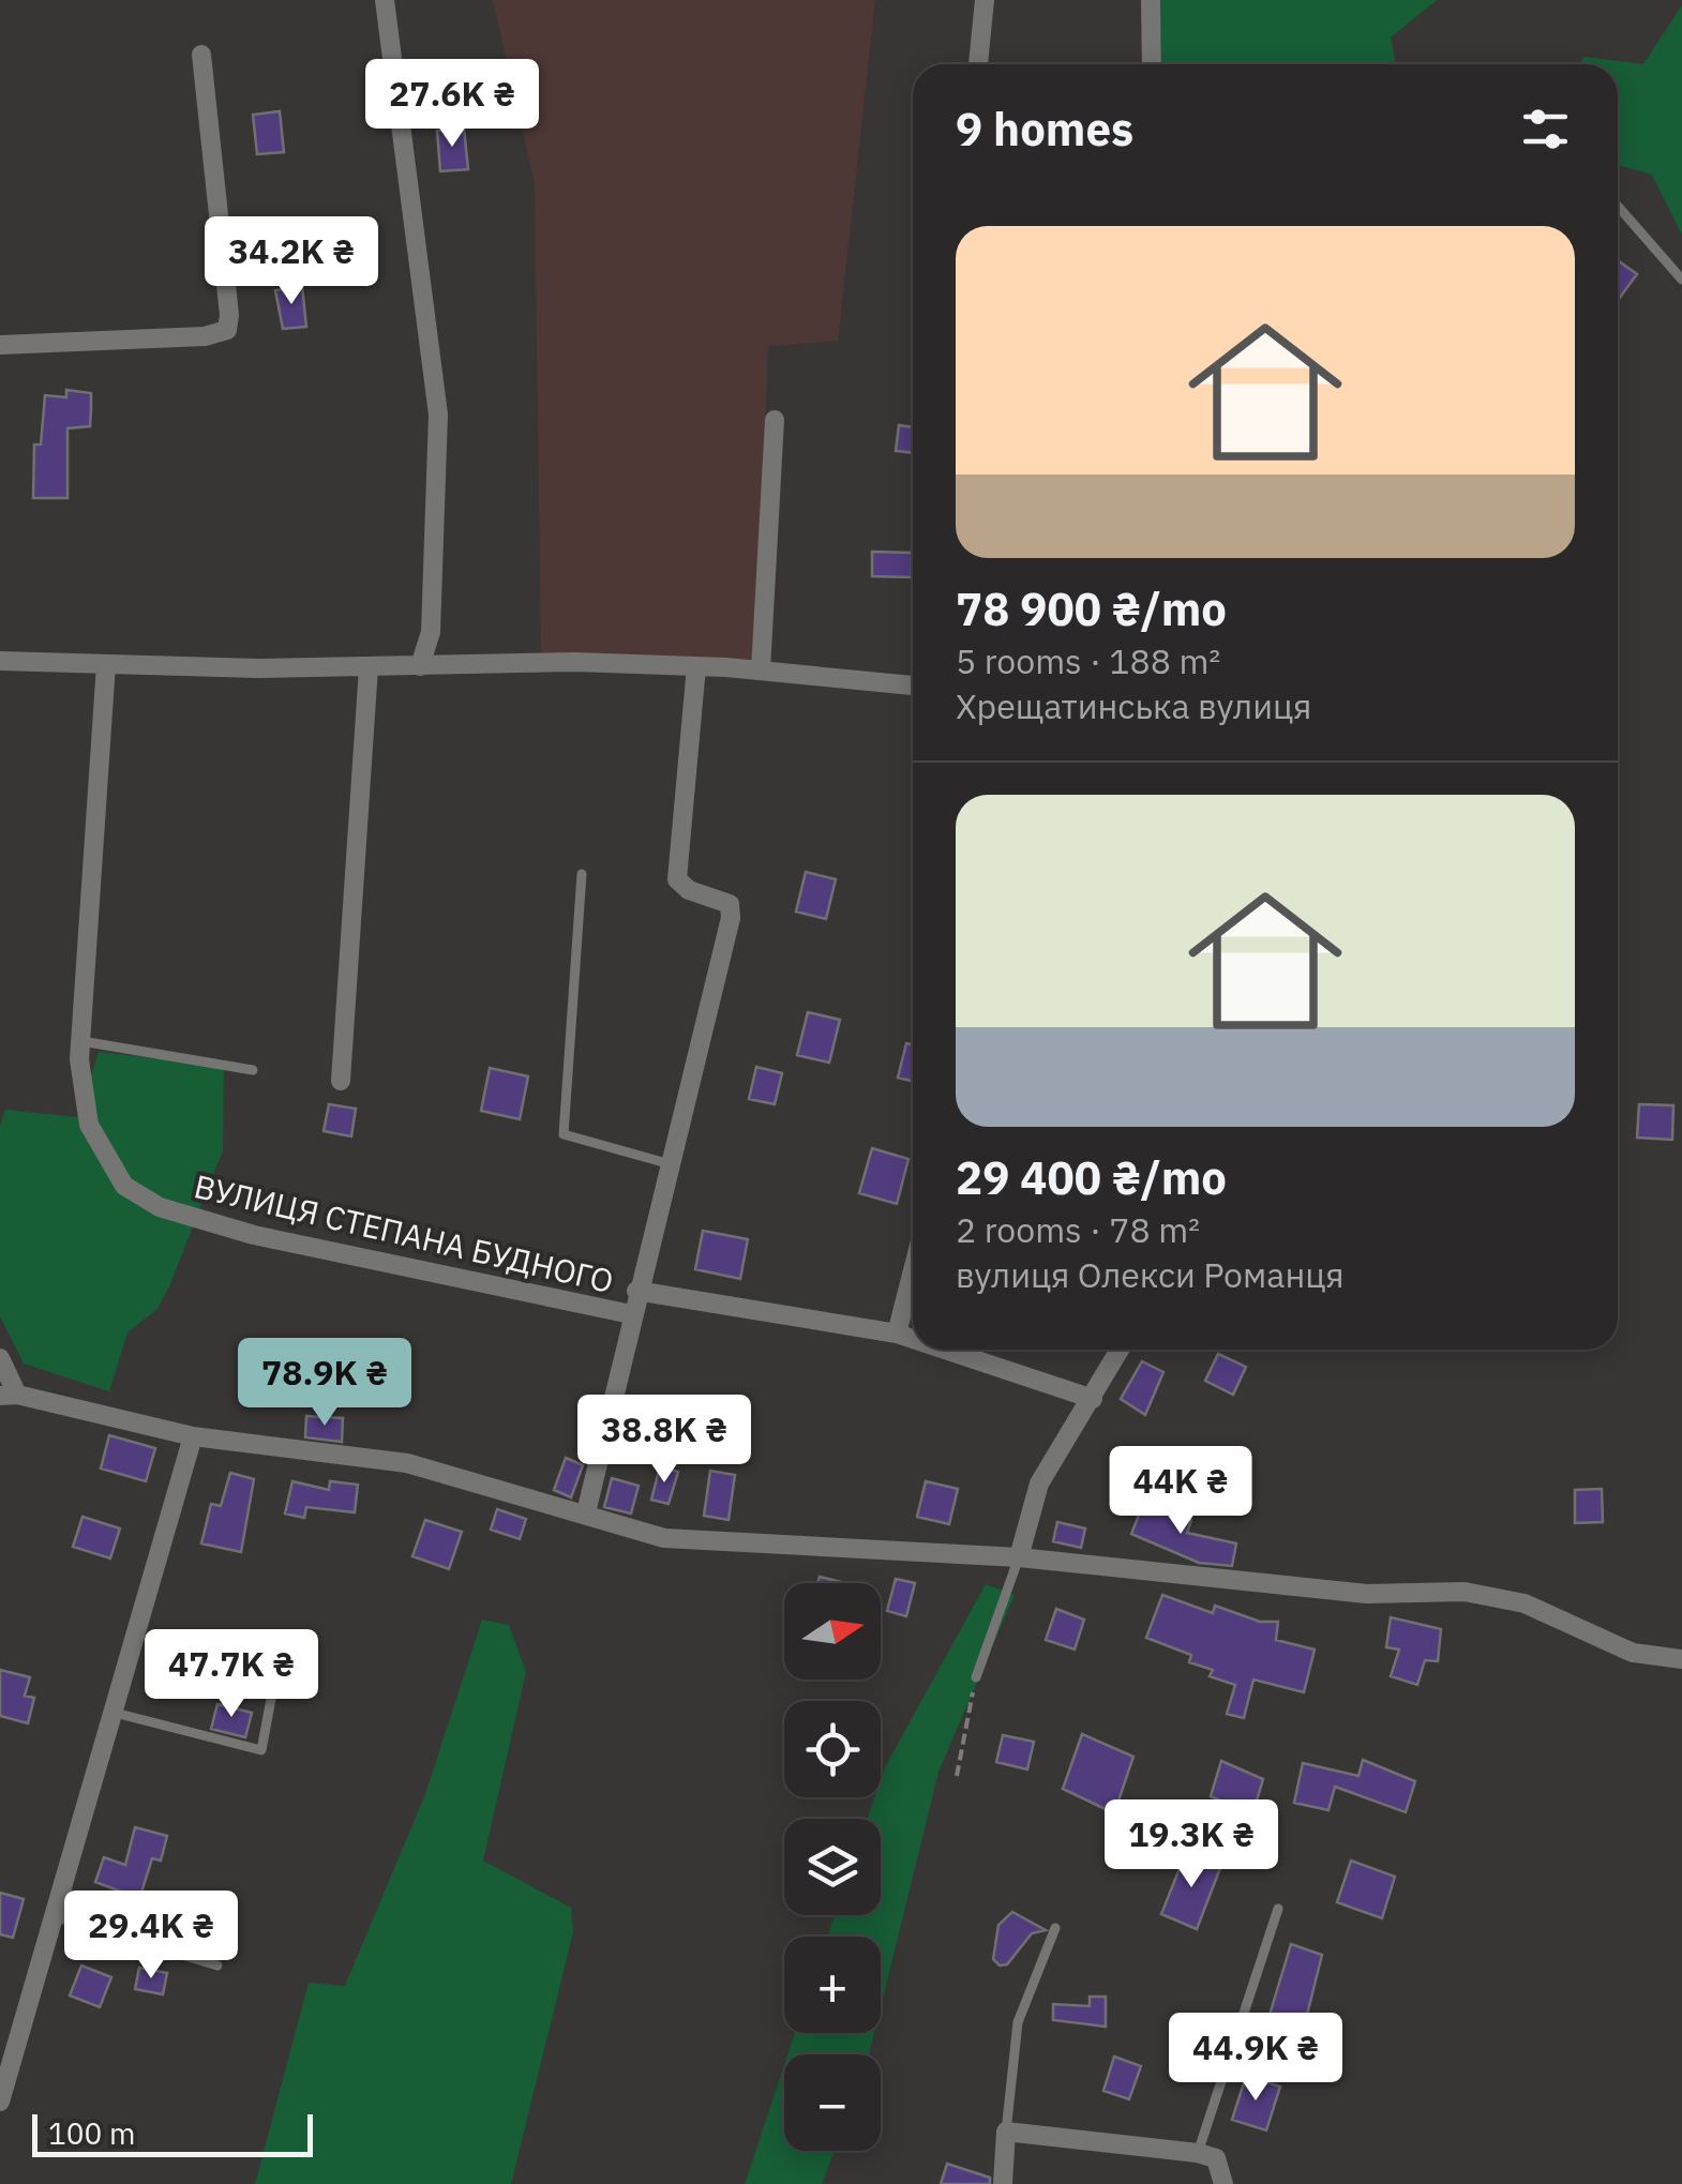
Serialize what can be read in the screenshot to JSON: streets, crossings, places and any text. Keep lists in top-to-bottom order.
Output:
{
  "streets": {
    "street": ["ВУЛИЦЯ СТЕПАНА БУДНОГО"]
  },
  "scale_bar": "100 m",
  "north": "right",
  "page": {
    "price": [
      "27.6K ₴",
      "34.2K ₴",
      "78.9K ₴",
      "38.8K ₴",
      "44K ₴",
      "47.7K ₴",
      "19.3K ₴",
      "29.4K ₴",
      "44.9K ₴"
    ],
    "heading": "9 homes",
    "list": [
      {
        "name": "78 900 ₴/mo",
        "note": "5 rooms · 188 m² · Хрещатинська вулиця"
      },
      {
        "name": "29 400 ₴/mo",
        "note": "2 rooms · 78 m² · вулиця Олекси Романця"
      }
    ],
    "map_buttons": ["+", "−"],
    "scale": "100 m"
  }
}
